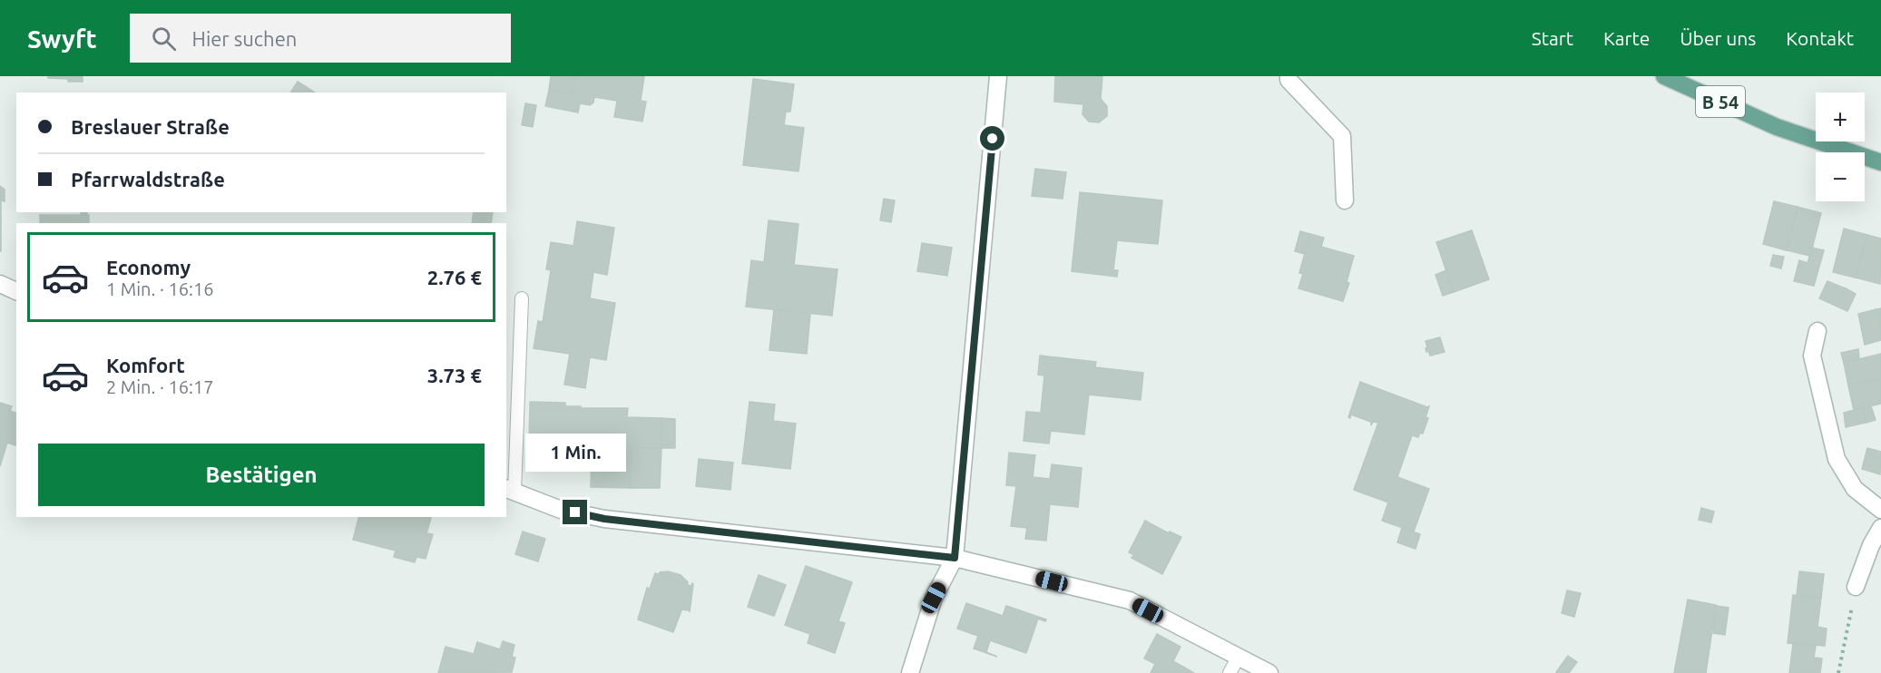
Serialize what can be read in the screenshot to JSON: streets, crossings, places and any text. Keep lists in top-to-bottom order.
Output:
{
  "streets": {
    "main road": ["B 54"]
  },
  "page": {
    "header": "Swyft",
    "search": "Hier suchen",
    "nav": [
      "Start",
      "Karte",
      "Über uns",
      "Kontakt"
    ],
    "map_buttons": ["+", "−"],
    "banner": ["Breslauer Straße", "Pfarrwaldstraße"],
    "list": [
      {
        "name": "Economy",
        "note": "1 Min. · 16:16",
        "value": "2.76 €"
      },
      {
        "name": "Komfort",
        "note": "2 Min. · 16:17",
        "value": "3.73 €"
      }
    ],
    "buttons": "Bestätigen",
    "bubble": "1 Min."
  }
}
